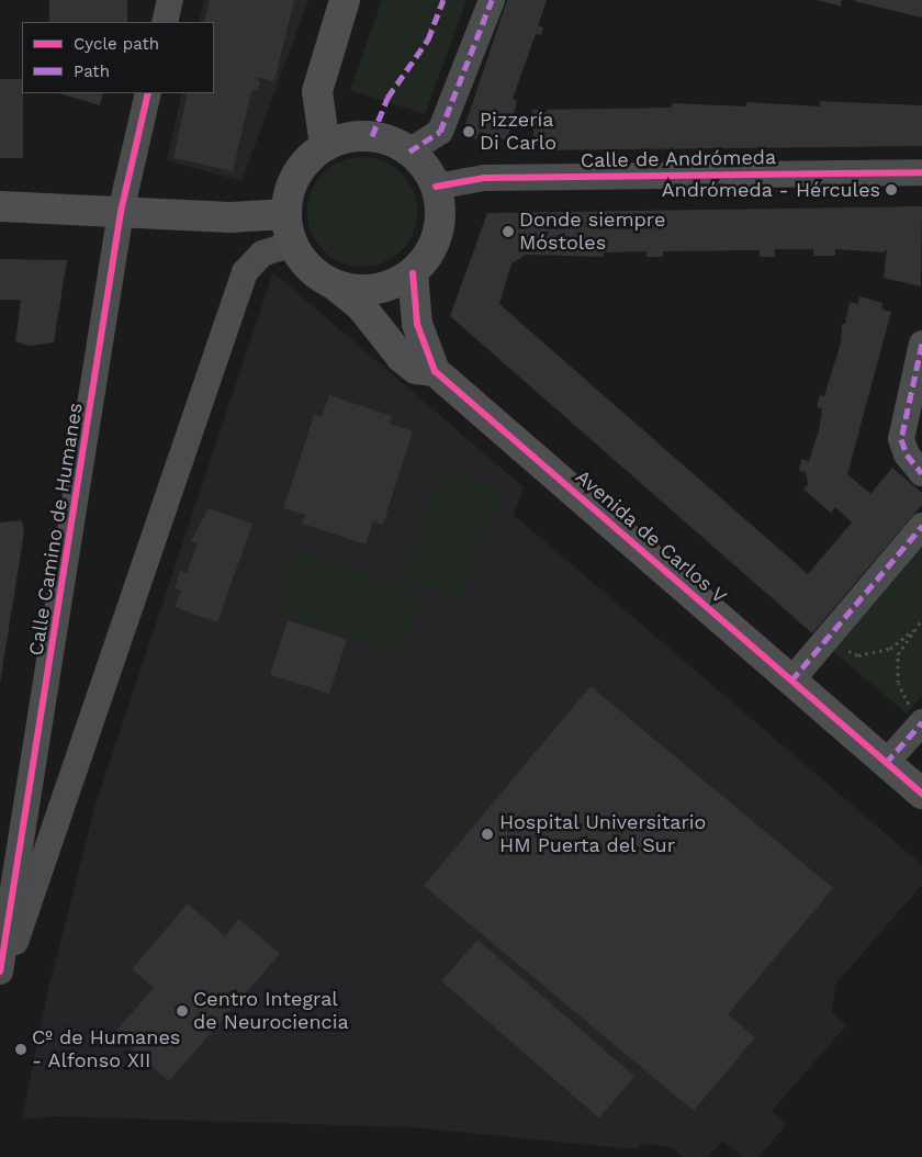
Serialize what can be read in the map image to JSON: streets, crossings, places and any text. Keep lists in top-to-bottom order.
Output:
{
  "streets": {
    "street": ["Calle de Andrómeda", "Calle Camino de Humanes", "Avenida de Carlos V"]
  },
  "crossings": [
    ["Calle de Andrómeda", "Avenida de Carlos V"]
  ],
  "places": [
    "Pizzería Di Carlo",
    "Andrómeda - Hércules",
    "Donde siempre Móstoles",
    "Hospital Universitario HM Puerta del Sur",
    "Centro Integral de Neurociencia",
    "Cº de Humanes - Alfonso XII"
  ],
  "legend": ["Cycle path", "Path"]
}
